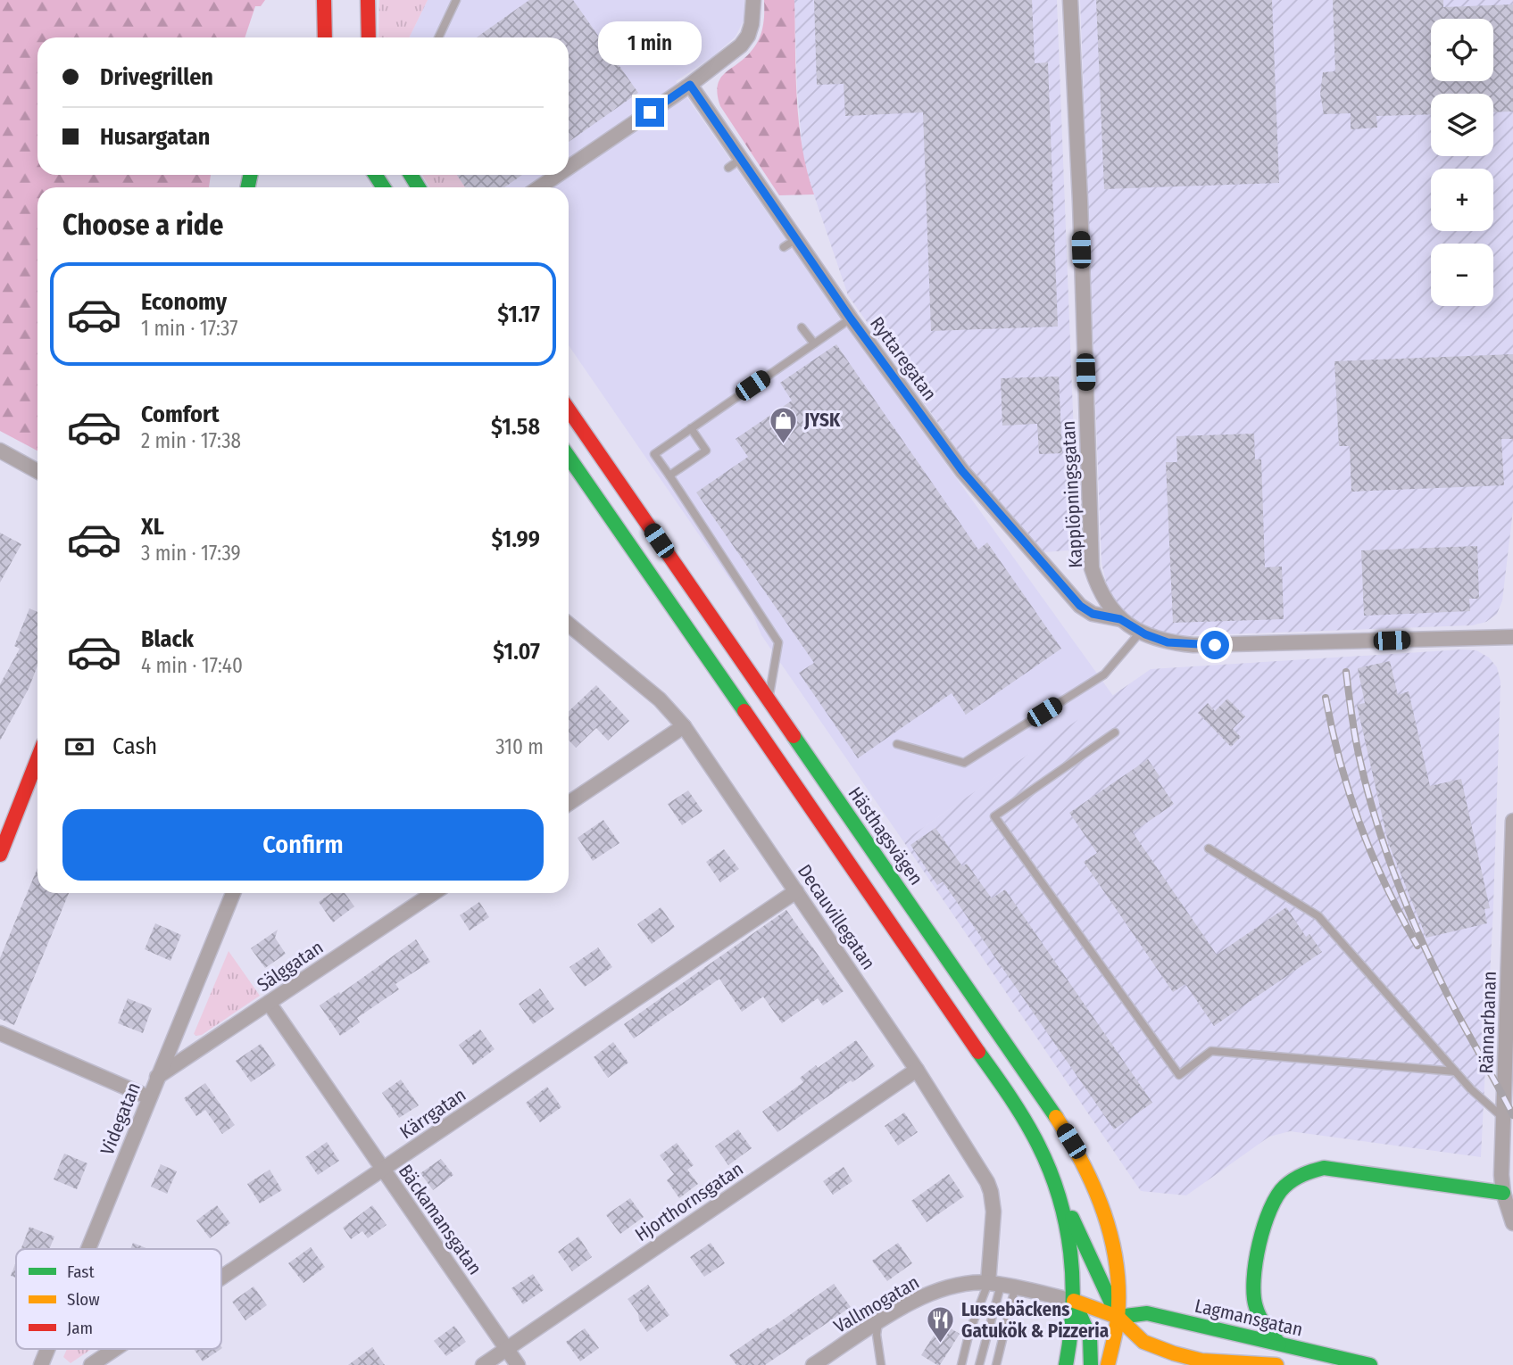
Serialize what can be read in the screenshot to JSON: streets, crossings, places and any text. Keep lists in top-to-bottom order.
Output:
{
  "streets": {
    "main road": ["Hästhagsvägen", "Lagmansgatan"],
    "street": [
      "Ryttaregatan",
      "Kapplöpningsgatan",
      "Decauvillegatan",
      "Sälggatan",
      "Rännarbanan",
      "Kärrgatan",
      "Videgatan",
      "Hjorthornsgatan",
      "Bäckamansgatan",
      "Vallmogatan"
    ]
  },
  "crossings": [
    ["Ryttaregatan", "Kapplöpningsgatan"],
    ["Hästhagsvägen", "Lagmansgatan"],
    ["Decauvillegatan", "Kärrgatan"],
    ["Decauvillegatan", "Hjorthornsgatan"],
    ["Decauvillegatan", "Vallmogatan"],
    ["Sälggatan", "Videgatan"],
    ["Sälggatan", "Bäckamansgatan"],
    ["Kärrgatan", "Bäckamansgatan"],
    ["Hjorthornsgatan", "Bäckamansgatan"],
    ["Vallmogatan", "Lagmansgatan"]
  ],
  "places": {
    "shop": ["JYSK"],
    "restaurant": ["Lussebäckens Gatukök & Pizzeria"]
  },
  "legend": ["Fast", "Slow", "Jam"],
  "page": {
    "map_buttons": ["+", "−"],
    "bubble": "1 min",
    "banner": ["Drivegrillen", "Husargatan"],
    "heading": "Choose a ride",
    "list": [
      {
        "name": "Economy",
        "note": "1 min · 17:37",
        "value": "$1.17"
      },
      {
        "name": "Comfort",
        "note": "2 min · 17:38",
        "value": "$1.58"
      },
      {
        "name": "XL",
        "note": "3 min · 17:39",
        "value": "$1.99"
      },
      {
        "name": "Black",
        "note": "4 min · 17:40",
        "value": "$1.07"
      }
    ],
    "pay": ["Cash", "310 m"],
    "buttons": "Confirm"
  }
}
